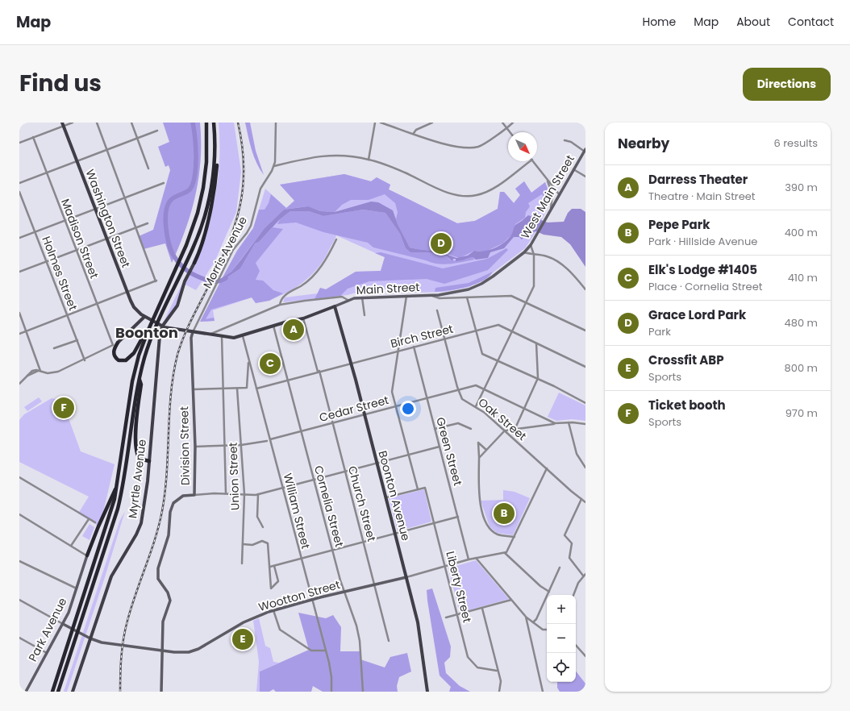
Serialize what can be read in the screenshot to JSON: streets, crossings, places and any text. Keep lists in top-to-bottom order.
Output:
{
  "streets": {
    "main road": [
      "Washington Street",
      "Main Street",
      "Myrtle Avenue",
      "Boonton Avenue"
    ],
    "street": [
      "West Main Street",
      "Madison Street",
      "Morris Avenue",
      "Holmes Street",
      "Birch Street",
      "Cedar Street",
      "Oak Street",
      "Division Street",
      "Green Street",
      "Union Street",
      "Church Street",
      "Cornelia Street",
      "William Street",
      "Liberty Street",
      "Wootton Street",
      "Park Avenue"
    ]
  },
  "crossings": [
    ["West Main Street", "Main Street"],
    ["Washington Street", "Main Street"],
    ["Morris Avenue", "Main Street"],
    ["Morris Avenue", "Division Street"],
    ["Main Street", "Division Street"],
    ["Main Street", "Myrtle Avenue"],
    ["Main Street", "Boonton Avenue"],
    ["Main Street", "Church Street"],
    ["Main Street", "Cornelia Street"],
    ["Main Street", "William Street"],
    ["Birch Street", "Oak Street"],
    ["Birch Street", "Green Street"],
    ["Birch Street", "Boonton Avenue"],
    ["Birch Street", "Church Street"],
    ["Birch Street", "Cornelia Street"],
    ["Birch Street", "William Street"],
    ["Cedar Street", "Oak Street"],
    ["Cedar Street", "Green Street"],
    ["Cedar Street", "Boonton Avenue"],
    ["Cedar Street", "Church Street"],
    ["Cedar Street", "Cornelia Street"],
    ["Cedar Street", "William Street"],
    ["Division Street", "Wootton Street"],
    ["Green Street", "Wootton Street"],
    ["Myrtle Avenue", "Wootton Street"],
    ["Boonton Avenue", "Wootton Street"],
    ["Church Street", "Wootton Street"],
    ["Cornelia Street", "Wootton Street"],
    ["William Street", "Wootton Street"],
    ["Liberty Street", "Wootton Street"],
    ["Wootton Street", "Park Avenue"]
  ],
  "districts": ["Boonton"],
  "north": "bottom right",
  "page": {
    "header": "Map",
    "nav": [
      "Home",
      "Map",
      "About",
      "Contact"
    ],
    "title": "Find us",
    "buttons": "Directions",
    "heading": ["Nearby", "6 results"],
    "list": [
      {
        "mark": "A",
        "name": "Darress Theater",
        "note": "Theatre · Main Street",
        "value": "390 m"
      },
      {
        "mark": "B",
        "name": "Pepe Park",
        "note": "Park · Hillside Avenue",
        "value": "400 m"
      },
      {
        "mark": "C",
        "name": "Elk's Lodge #1405",
        "note": "Place · Cornelia Street",
        "value": "410 m"
      },
      {
        "mark": "D",
        "name": "Grace Lord Park",
        "note": "Park",
        "value": "480 m"
      },
      {
        "mark": "E",
        "name": "Crossfit ABP",
        "note": "Sports",
        "value": "800 m"
      },
      {
        "mark": "F",
        "name": "Ticket booth",
        "note": "Sports",
        "value": "970 m"
      }
    ],
    "pins": [
      "D",
      "A",
      "C",
      "F",
      "B",
      "E"
    ],
    "map_buttons": ["+", "−"]
  }
}
